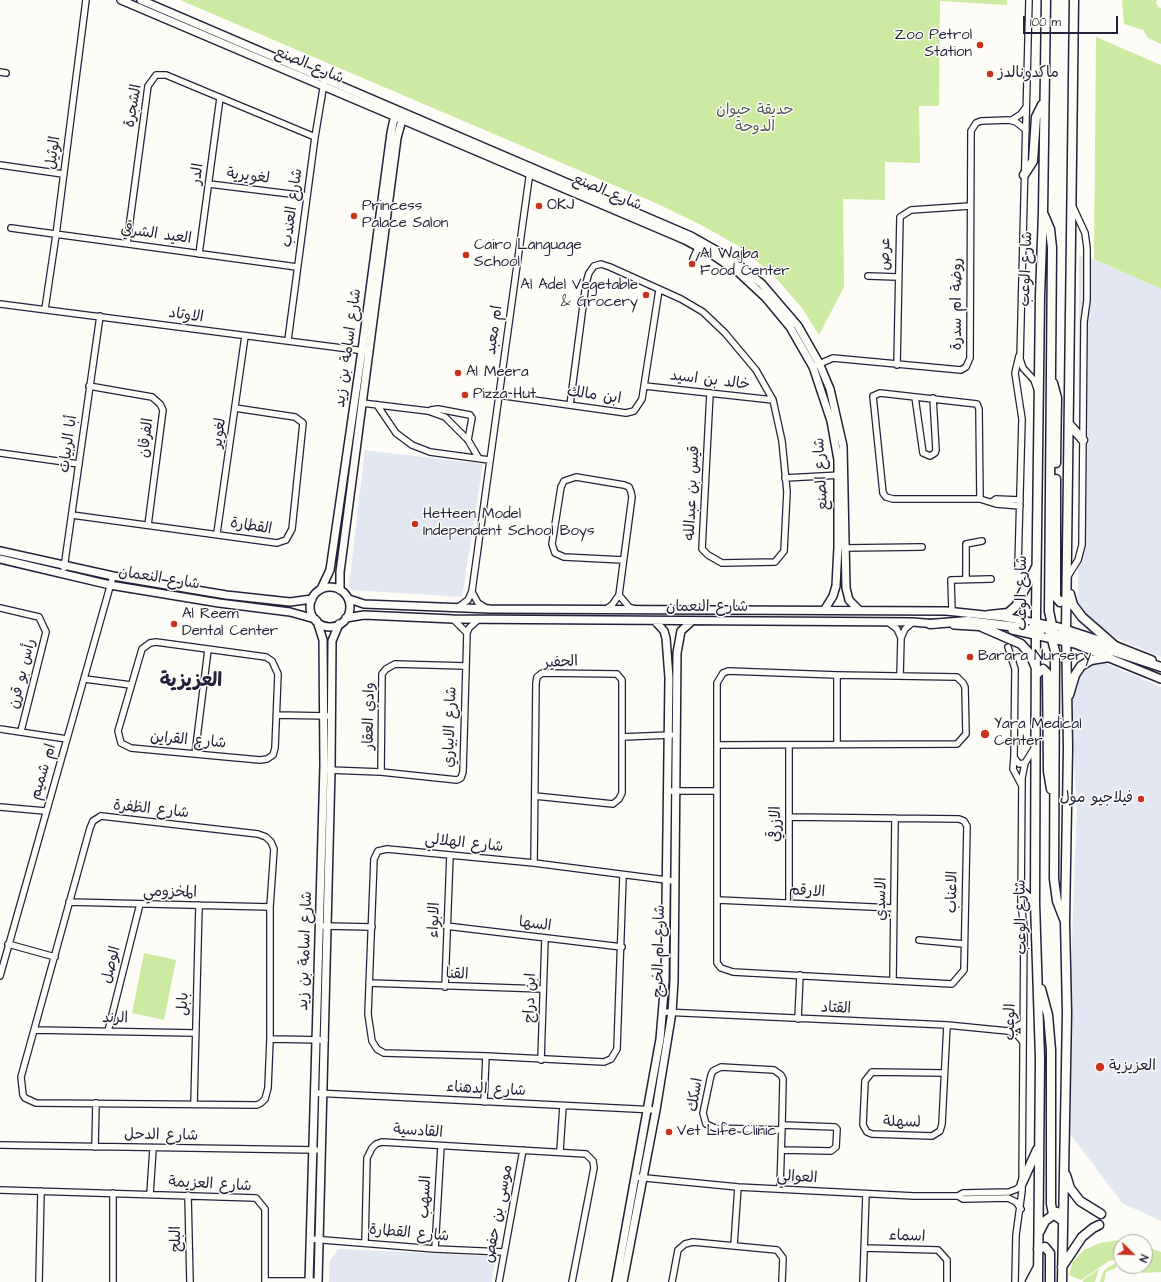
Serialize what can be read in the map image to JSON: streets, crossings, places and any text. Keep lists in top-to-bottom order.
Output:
{
  "streets": {
    "main road": ["شارع الوعب"],
    "street": [
      "شارع الصنع",
      "الشجرة",
      "الوثيل",
      "الدر",
      "لغويرية",
      "شارع العندب",
      "العيد الشرقي",
      "عرص",
      "روضة ام سدرة",
      "الاوتاد",
      "ام معبد",
      "شارع اسامة بن زيد",
      "خالد بن اسيد",
      "ابن مالك",
      "لغوير",
      "الفرقان",
      "أبا الربيات",
      "قيس بن عبدالله",
      "القطارة",
      "شارع النعمان",
      "الحفير",
      "رأس بو قرن",
      "وادي العقار",
      "شارع الابياري",
      "شارع القراين",
      "ام شميم",
      "شارع الظفرة",
      "الازرقي",
      "شارع الهلالي",
      "الارقم",
      "الاعناب",
      "المخزومي",
      "الاسدي",
      "الابواء",
      "السها",
      "شارع ام الخرج",
      "الوصل",
      "القنا",
      "ابن دراج",
      "بابل",
      "القتاد",
      "الرند",
      "الوعب",
      "شارع الدهناء",
      "اسكك",
      "لسهلة",
      "القادسية",
      "شارع الدحل",
      "العوالي",
      "شارع العزيمة",
      "السهب",
      "موسى بن حفص",
      "شارع القطارة",
      "اسماء",
      "البلح"
    ]
  },
  "crossings": [
    ["شارع الصنع", "شارع العندب"],
    ["شارع الصنع", "روضة ام سدرة"],
    ["شارع الصنع", "ام معبد"],
    ["شارع الصنع", "شارع اسامة بن زيد"],
    ["شارع الصنع", "شارع النعمان"],
    ["الشجرة", "الدر"],
    ["الشجرة", "شارع العندب"],
    ["الشجرة", "العيد الشرقي"],
    ["الوثيل", "العيد الشرقي"],
    ["الوثيل", "الاوتاد"],
    ["الدر", "لغويرية"],
    ["الدر", "العيد الشرقي"],
    ["لغويرية", "شارع العندب"],
    ["شارع العندب", "العيد الشرقي"],
    ["شارع العندب", "الاوتاد"],
    ["عرص", "روضة ام سدرة"],
    ["شارع الوعب", "شارع النعمان"],
    ["شارع الوعب", "الوعب"],
    ["الاوتاد", "شارع اسامة بن زيد"],
    ["الاوتاد", "لغوير"],
    ["الاوتاد", "أبا الربيات"],
    ["ام معبد", "ابن مالك"],
    ["شارع اسامة بن زيد", "شارع النعمان"],
    ["شارع اسامة بن زيد", "شارع الابياري"],
    ["شارع اسامة بن زيد", "شارع الدهناء"],
    ["شارع اسامة بن زيد", "شارع الدحل"],
    ["شارع اسامة بن زيد", "شارع العزيمة"],
    ["شارع اسامة بن زيد", "شارع القطارة"],
    ["خالد بن اسيد", "ابن مالك"],
    ["خالد بن اسيد", "قيس بن عبدالله"],
    ["ابن مالك", "قيس بن عبدالله"],
    ["لغوير", "القطارة"],
    ["الفرقان", "أبا الربيات"],
    ["الفرقان", "القطارة"],
    ["أبا الربيات", "القطارة"],
    ["أبا الربيات", "شارع النعمان"],
    ["شارع النعمان", "ام شميم"],
    ["شارع النعمان", "شارع ام الخرج"],
    ["الحفير", "شارع الهلالي"],
    ["وادي العقار", "شارع الابياري"],
    ["شارع الظفرة", "المخزومي"],
    ["شارع الظفرة", "بابل"],
    ["شارع الظفرة", "الرند"],
    ["الازرقي", "الارقم"],
    ["الازرقي", "الاعناب"],
    ["شارع الهلالي", "الابواء"],
    ["شارع الهلالي", "السها"],
    ["شارع الهلالي", "شارع ام الخرج"],
    ["شارع الهلالي", "القنا"],
    ["شارع الهلالي", "ابن دراج"],
    ["الارقم", "الاعناب"],
    ["الارقم", "الاسدي"],
    ["الاعناب", "الاسدي"],
    ["المخزومي", "الوصل"],
    ["المخزومي", "بابل"],
    ["الابواء", "السها"],
    ["الابواء", "القنا"],
    ["السها", "ابن دراج"],
    ["شارع ام الخرج", "القتاد"],
    ["شارع ام الخرج", "شارع الدهناء"],
    ["شارع ام الخرج", "العوالي"],
    ["الوصل", "الرند"],
    ["القنا", "ابن دراج"],
    ["بابل", "الرند"],
    ["القتاد", "لسهلة"],
    ["الوعب", "العوالي"],
    ["اسكك", "العوالي"],
    ["القادسية", "السهب"],
    ["القادسية", "موسى بن حفص"],
    ["القادسية", "شارع القطارة"],
    ["شارع الدحل", "شارع العزيمة"],
    ["شارع العزيمة", "البلح"],
    ["السهب", "شارع القطارة"],
    ["موسى بن حفص", "شارع القطارة"]
  ],
  "districts": ["العزيزية"],
  "parks": ["حديقة حيوان الدوحة"],
  "places": [
    "Zoo Petrol Station",
    "ماكدونالدز",
    "OKJ",
    "Princess Palace Salon",
    "Cairo Language School",
    "Al Wajba Food Center",
    "Al Adel Vegetable & Grocery",
    "Al Meera",
    "Pizza Hut",
    "Hetteen Model Independent School Boys",
    "Al Reem Dental Center",
    "Barara Nursery",
    "Yara Medical Center",
    "فيلاجيو مول",
    "العزيزية",
    "Vet Life Clinic"
  ],
  "scale_bar": "100 m",
  "north": "bottom right"
}
